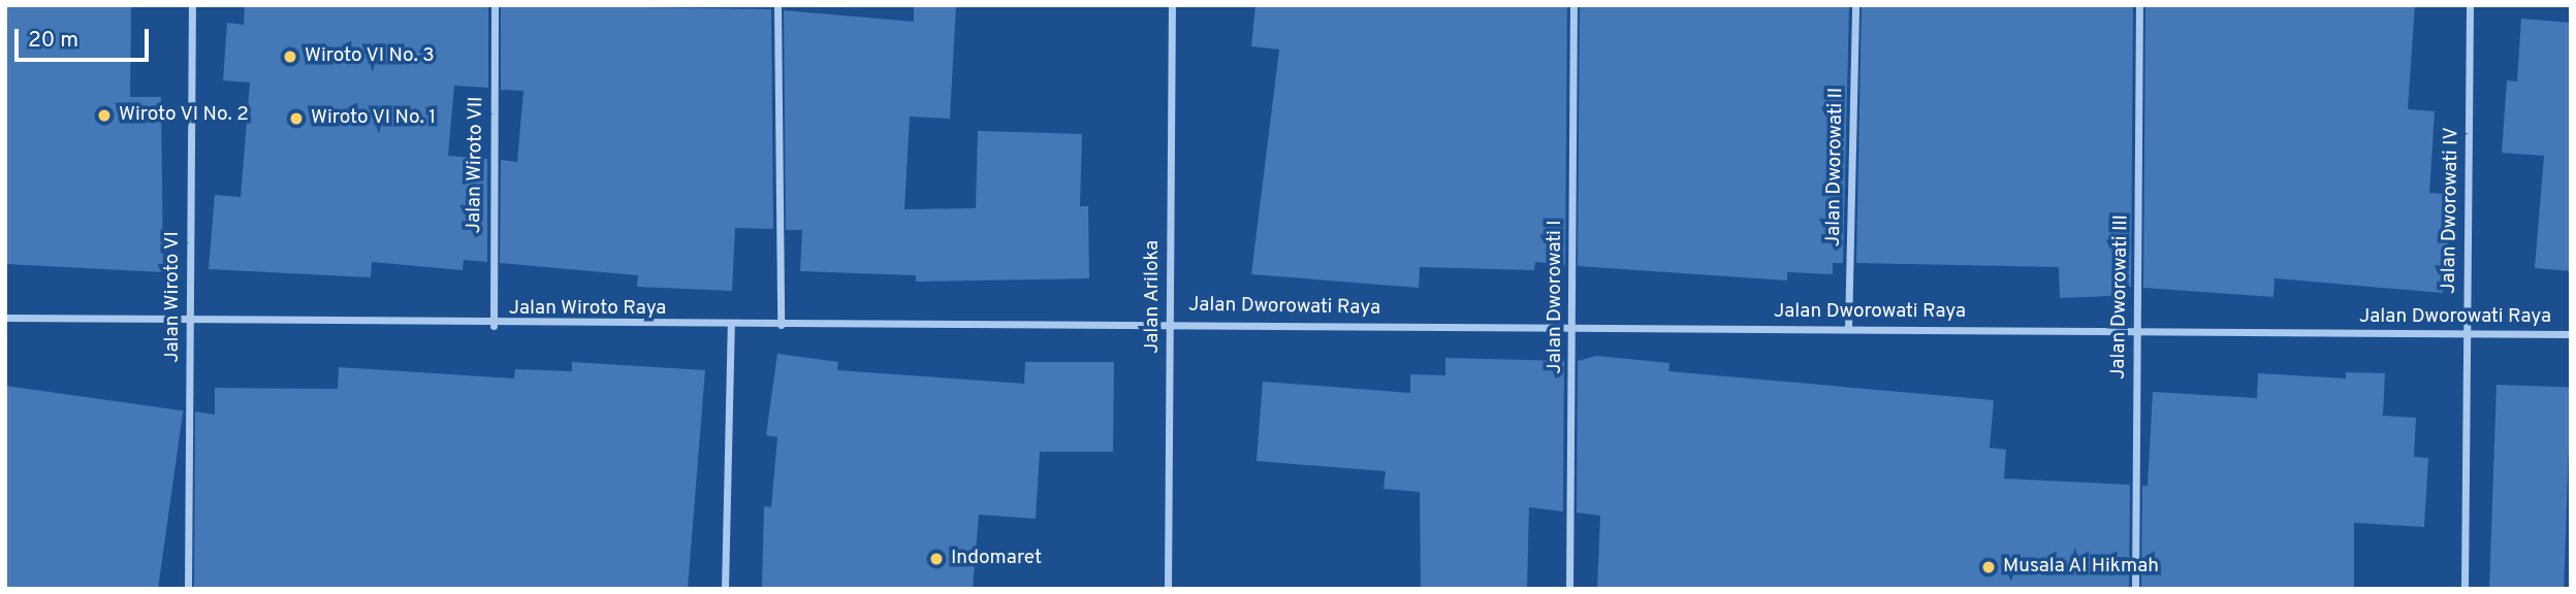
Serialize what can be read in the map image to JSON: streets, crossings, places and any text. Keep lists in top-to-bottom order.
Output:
{
  "streets": {
    "street": [
      "Jalan Wiroto VII",
      "Jalan Dworowati II",
      "Jalan Dworowati IV",
      "Jalan Wiroto VI",
      "Jalan Ariloka",
      "Jalan Dworowati I",
      "Jalan Dworowati III",
      "Jalan Dworowati Raya",
      "Jalan Wiroto Raya"
    ]
  },
  "crossings": [
    ["Jalan Wiroto VII", "Jalan Wiroto Raya"],
    ["Jalan Dworowati II", "Jalan Dworowati Raya"],
    ["Jalan Dworowati IV", "Jalan Dworowati Raya"],
    ["Jalan Wiroto VI", "Jalan Wiroto Raya"],
    ["Jalan Ariloka", "Jalan Dworowati Raya"],
    ["Jalan Ariloka", "Jalan Wiroto Raya"],
    ["Jalan Dworowati I", "Jalan Dworowati Raya"],
    ["Jalan Dworowati III", "Jalan Dworowati Raya"],
    ["Jalan Dworowati Raya", "Jalan Wiroto Raya"]
  ],
  "places": [
    "Wiroto VI No. 3",
    "Wiroto VI No. 2",
    "Wiroto VI No. 1",
    "Indomaret",
    "Musala Al Hikmah"
  ],
  "scale_bar": "20 m"
}
